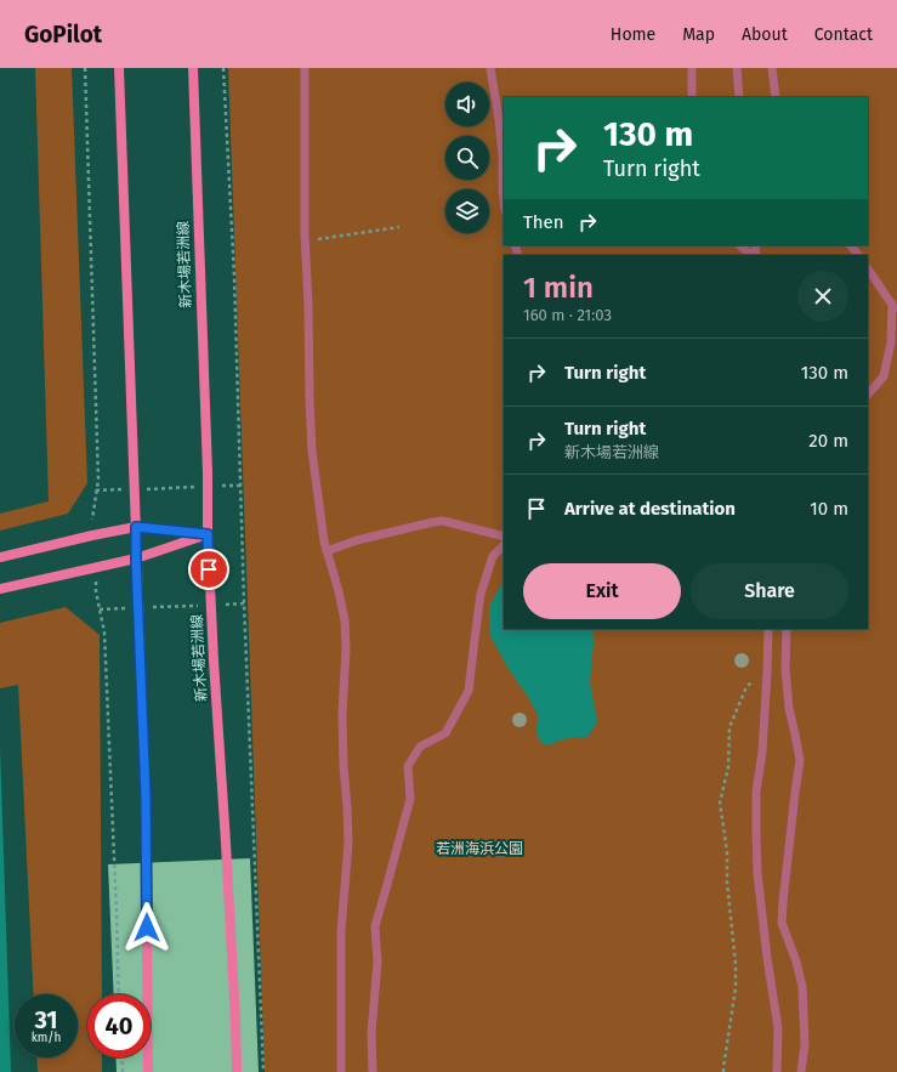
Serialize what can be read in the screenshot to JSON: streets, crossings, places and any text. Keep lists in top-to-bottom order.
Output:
{
  "streets": {
    "street": ["新木場若洲線"]
  },
  "parks": ["若洲海浜公園"],
  "page": {
    "header": "GoPilot",
    "nav": [
      "Home",
      "Map",
      "About",
      "Contact"
    ],
    "turn": ["130 m", "Turn right"],
    "then": "Then",
    "heading": ["1 min", "160 m · 21:03"],
    "list": [
      {
        "name": "Turn right",
        "value": "130 m"
      },
      {
        "name": "Turn right",
        "note": "新木場若洲線",
        "value": "20 m"
      },
      {
        "name": "Arrive at destination",
        "value": "10 m"
      }
    ],
    "buttons": ["Exit", "Share"],
    "speed": "31 km/h",
    "limit": "40"
  }
}
